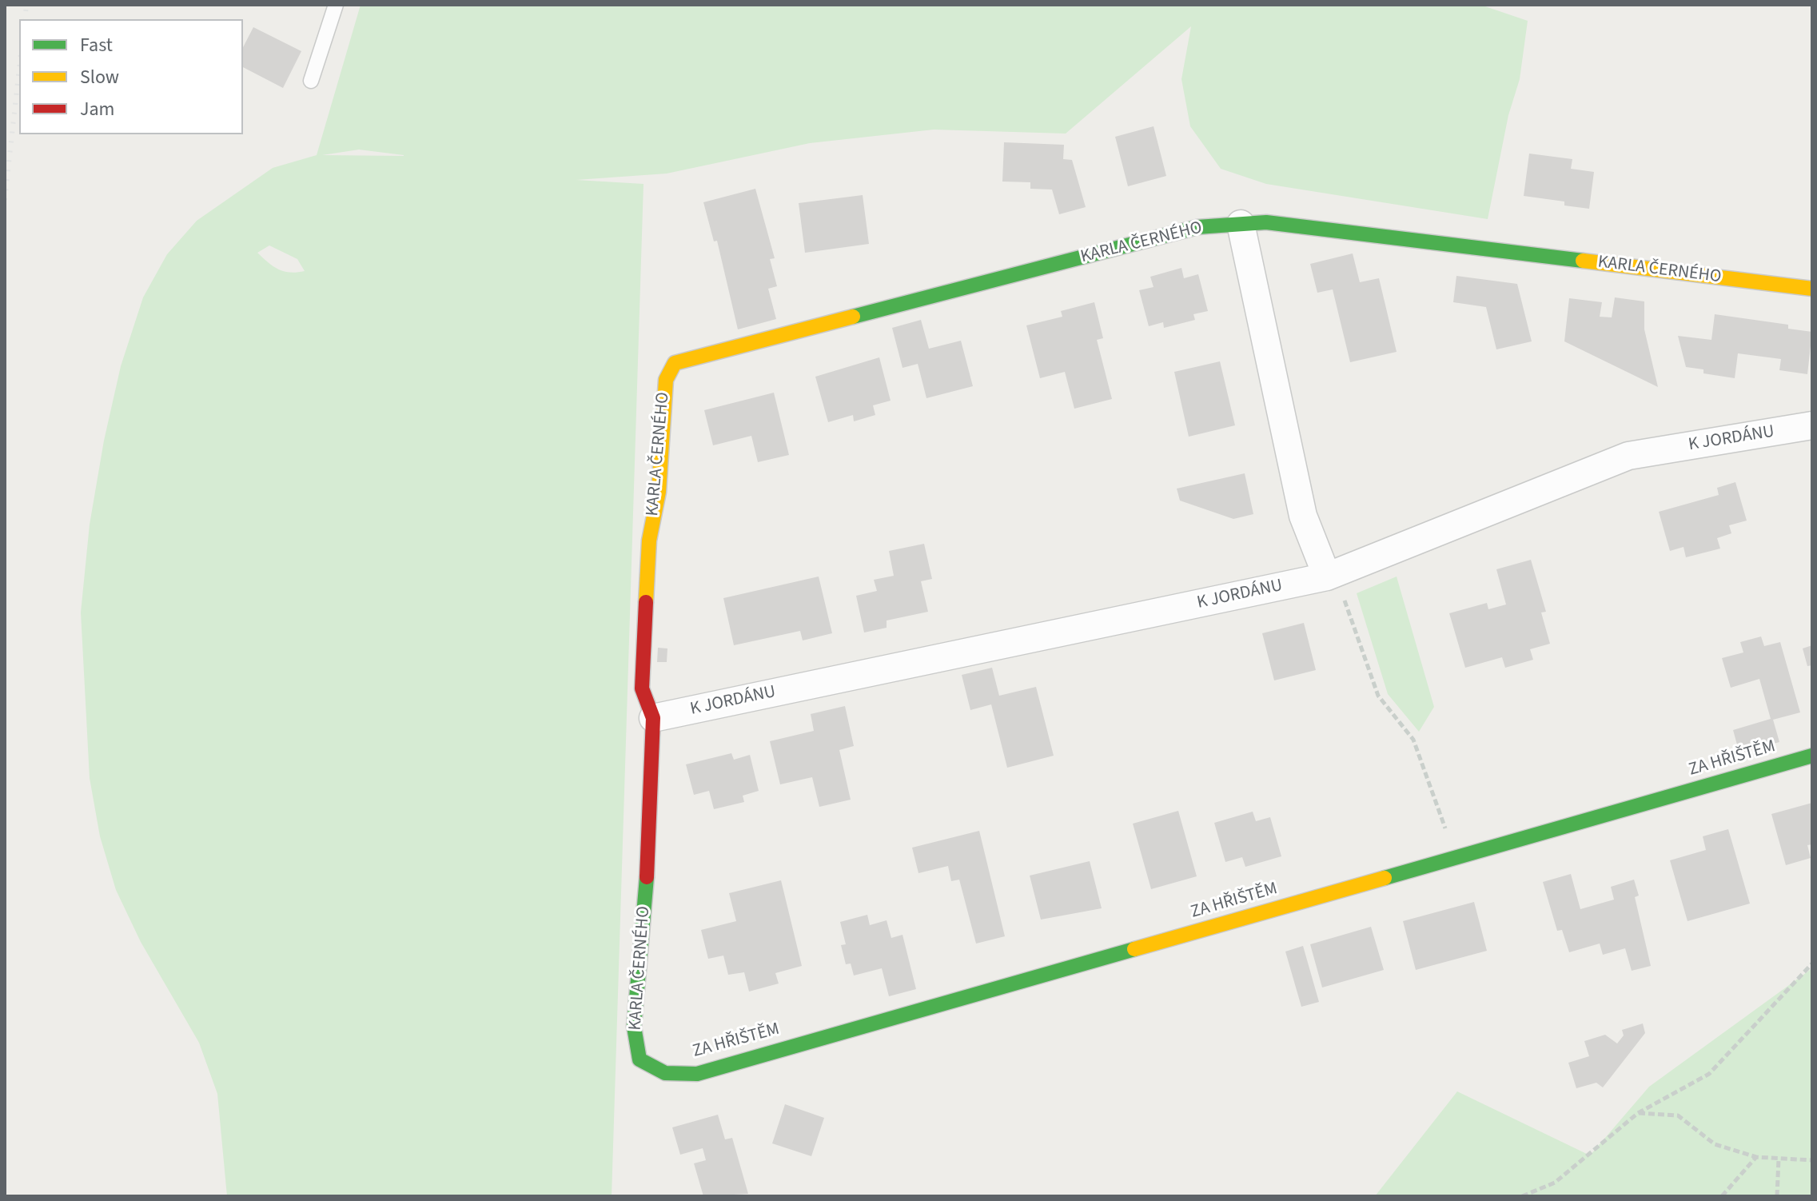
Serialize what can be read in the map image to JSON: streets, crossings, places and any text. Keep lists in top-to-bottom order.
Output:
{
  "streets": {
    "street": ["KARLA ČERNÉHO", "K JORDÁNU", "ZA HŘIŠTĚM"]
  },
  "crossings": [
    ["KARLA ČERNÉHO", "K JORDÁNU"],
    ["KARLA ČERNÉHO", "ZA HŘIŠTĚM"]
  ],
  "legend": ["Fast", "Slow", "Jam"]
}
